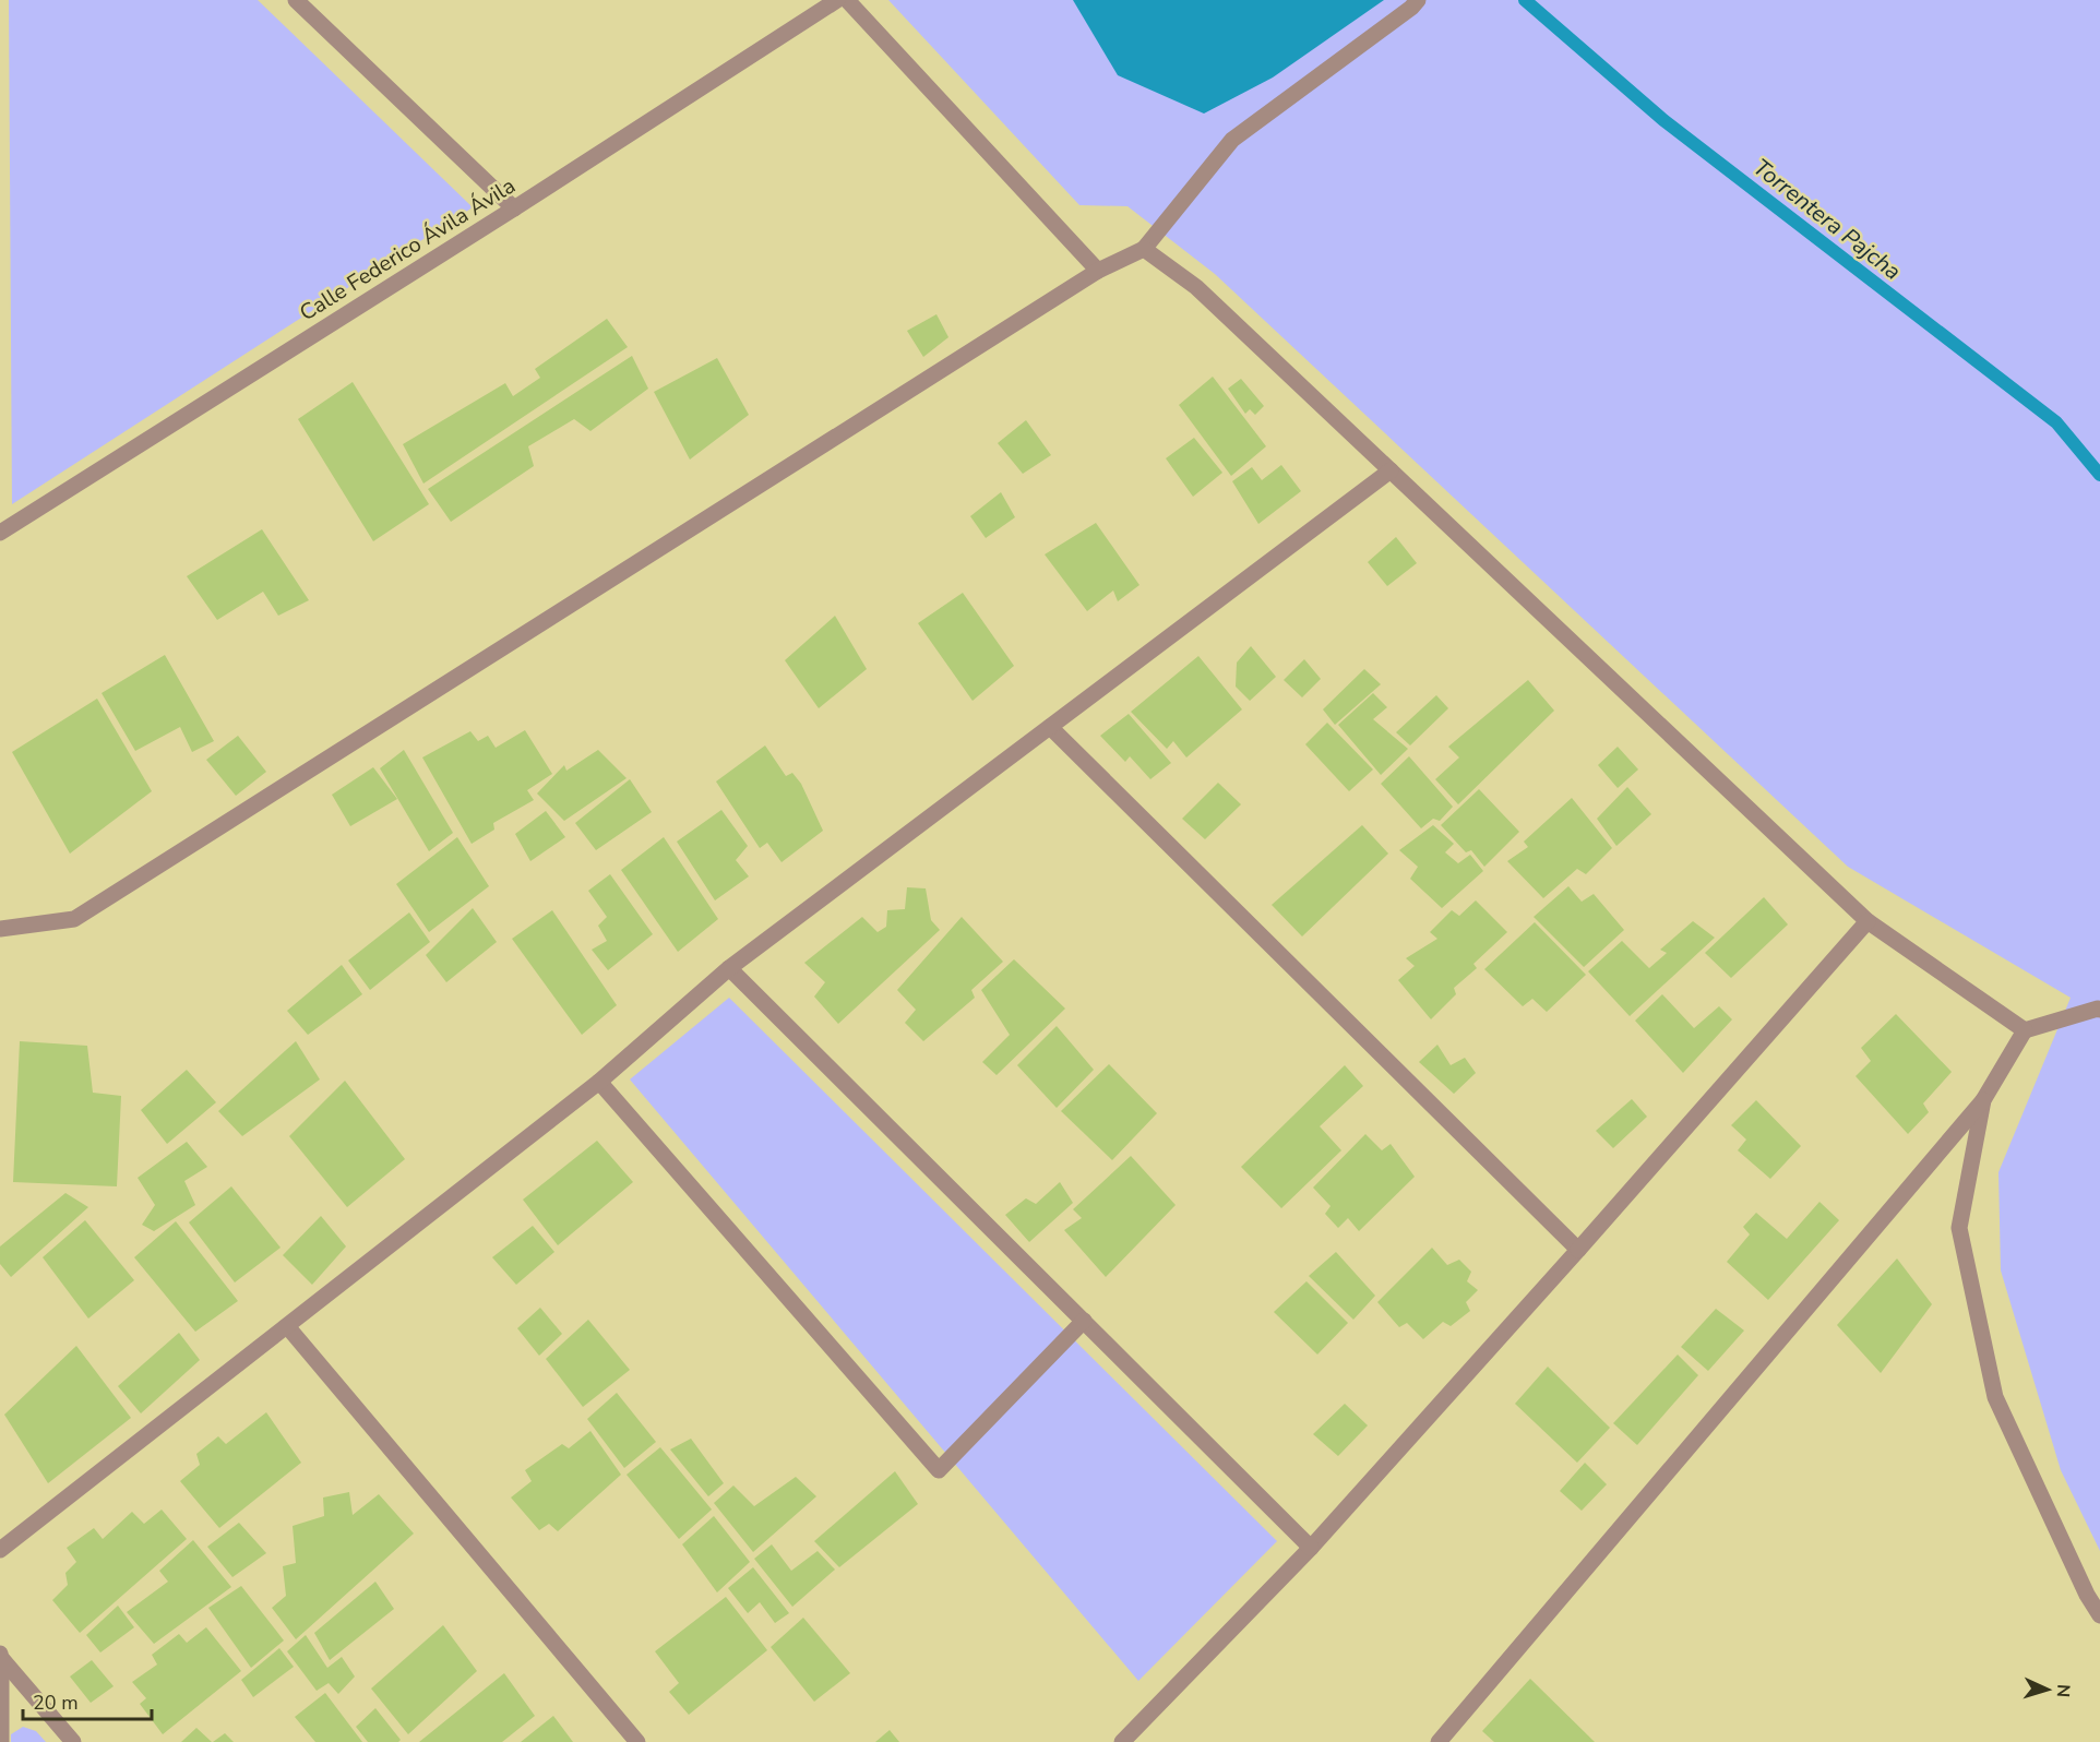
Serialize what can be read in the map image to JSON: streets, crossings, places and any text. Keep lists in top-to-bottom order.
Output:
{
  "streets": {
    "street": ["Calle Federico Ávila Ávila"]
  },
  "water": ["Torrentera Pajcha"],
  "scale_bar": "20 m",
  "north": "right"
}
